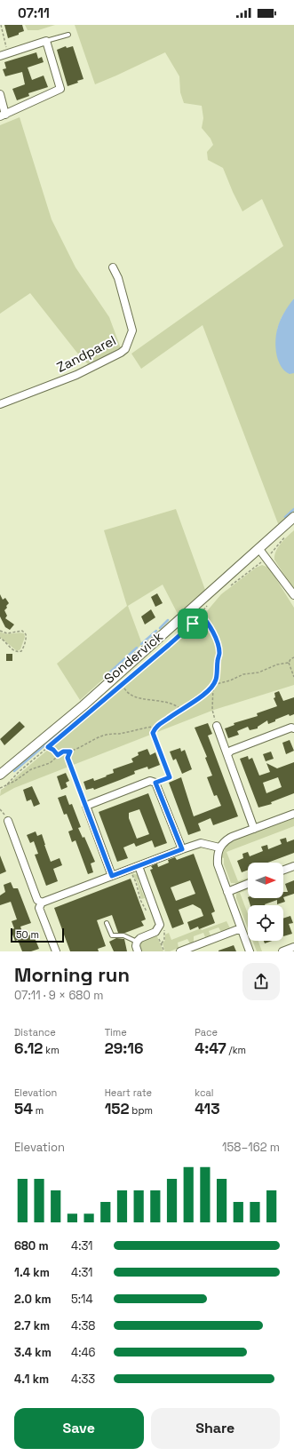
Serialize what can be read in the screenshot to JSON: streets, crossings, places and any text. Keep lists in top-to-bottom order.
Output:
{
  "streets": {
    "street": ["Zandparel", "Sondervick"]
  },
  "scale_bar": "50 m",
  "north": "right",
  "page": {
    "status": "07:11",
    "scale": "50 m",
    "heading": ["Morning run", "07:11 · 9 × 680 m"],
    "stats": [
      ["Distance", "6.12 km"],
      ["Time", "29:16"],
      ["Pace", "4:47 /km"],
      ["Elevation", "54 m"],
      ["Heart rate", "152 bpm"],
      ["kcal", "413"]
    ],
    "chart": ["Elevation", "158–162 m"],
    "list": [
      {
        "name": "680 m",
        "note": "4:31"
      },
      {
        "name": "1.4 km",
        "note": "4:31"
      },
      {
        "name": "2.0 km",
        "note": "5:14"
      },
      {
        "name": "2.7 km",
        "note": "4:38"
      },
      {
        "name": "3.4 km",
        "note": "4:46"
      },
      {
        "name": "4.1 km",
        "note": "4:33"
      }
    ],
    "buttons": ["Save", "Share"]
  }
}
